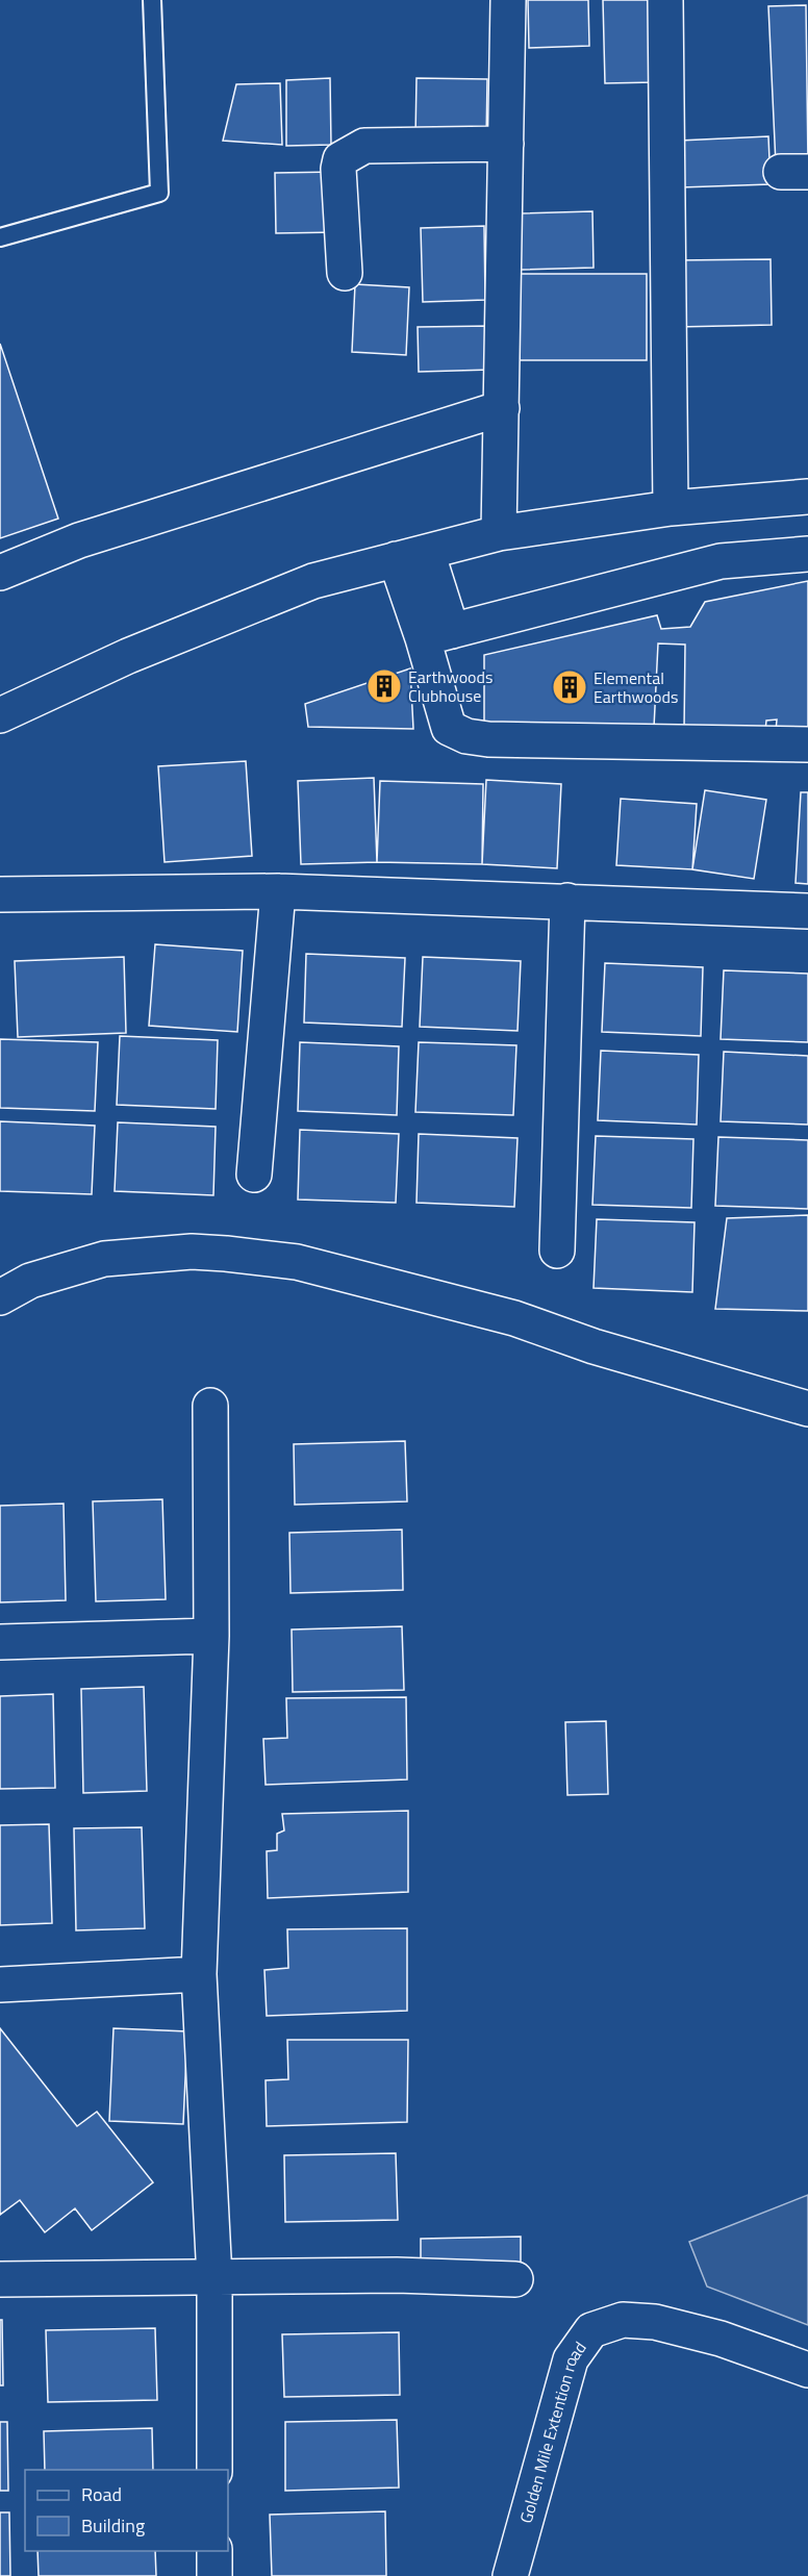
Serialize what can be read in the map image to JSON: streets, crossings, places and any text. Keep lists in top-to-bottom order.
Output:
{
  "streets": {
    "street": ["Golden Mile Extention road"]
  },
  "places": {
    "building": ["Earthwoods Clubhouse", "Elemental Earthwoods"]
  },
  "legend": ["Road", "Building"]
}
